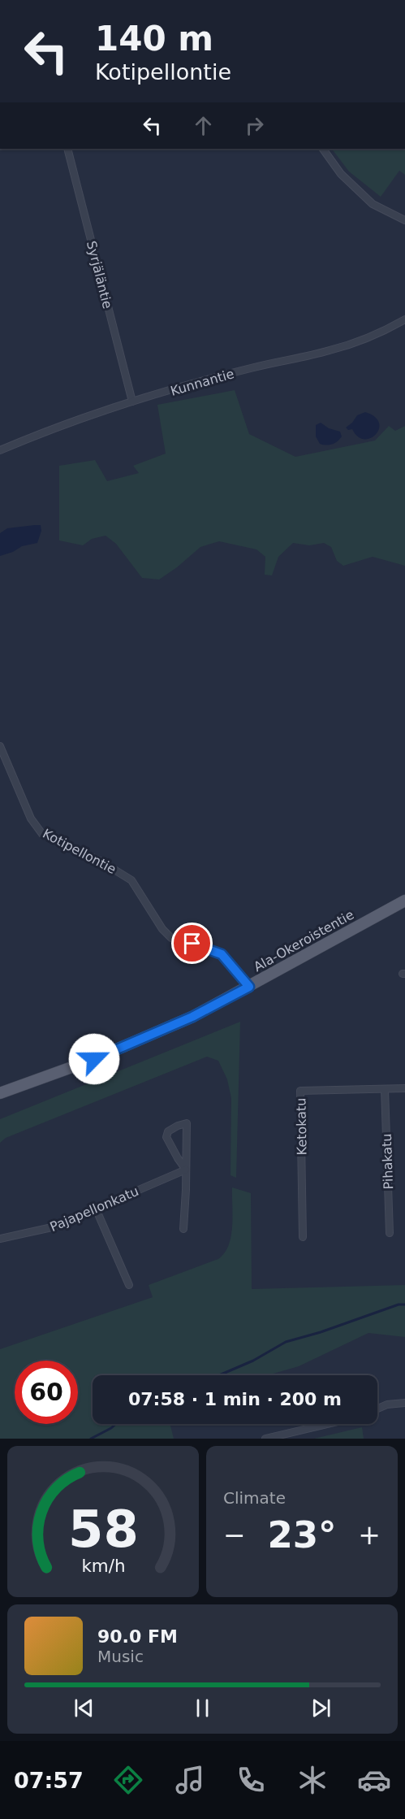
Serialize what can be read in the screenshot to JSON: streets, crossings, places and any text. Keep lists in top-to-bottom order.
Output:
{
  "streets": {
    "main road": ["Ala-Okeroistentie"],
    "street": [
      "Syrjäläntie",
      "Kunnantie",
      "Kotipellontie",
      "Ketokatu",
      "Pihakatu",
      "Pajapellonkatu"
    ]
  },
  "crossings": [
    ["Syrjäläntie", "Kunnantie"],
    ["Kotipellontie", "Ala-Okeroistentie"],
    ["Ketokatu", "Pihakatu"]
  ],
  "page": {
    "turn": ["140 m", "Kotipellontie"],
    "limit": "60",
    "trip": "07:58 · 1 min · 200 m",
    "tile": "Climate",
    "heat": ["−", "23°", "+"],
    "song": ["90.0 FM", "Music"],
    "tabs": "07:57",
    "gauge": ["58", "km/h"]
  }
}
